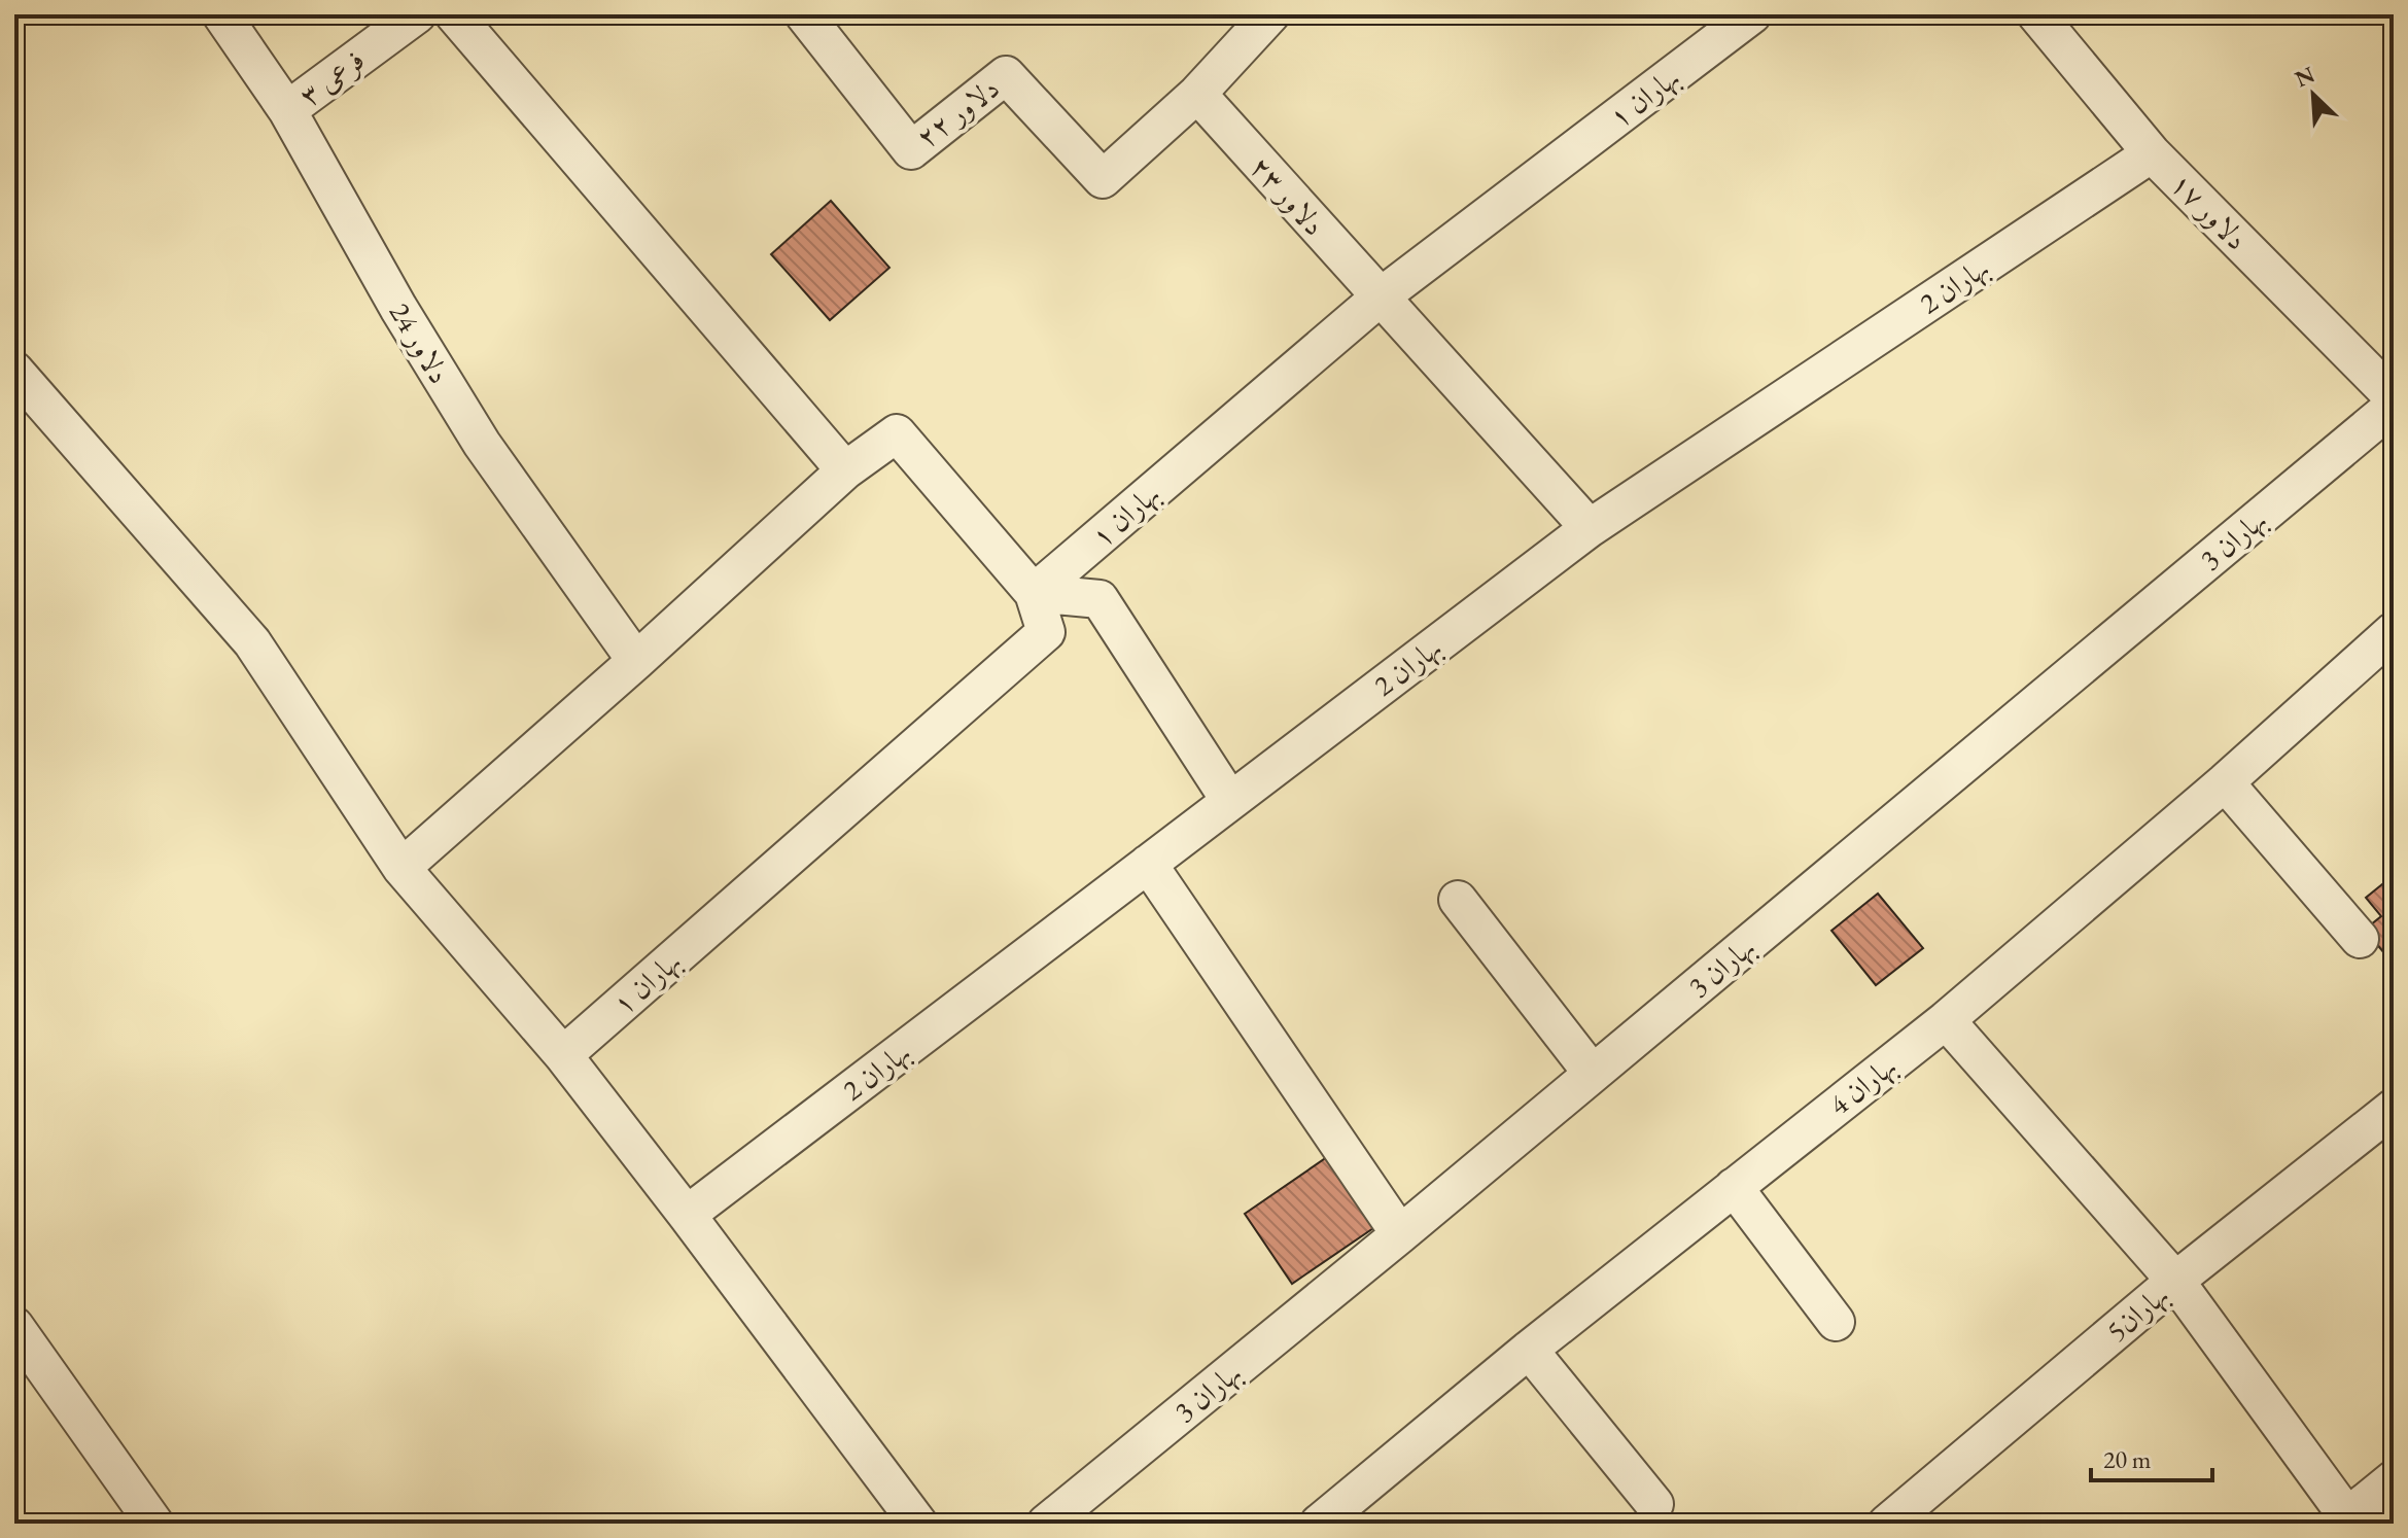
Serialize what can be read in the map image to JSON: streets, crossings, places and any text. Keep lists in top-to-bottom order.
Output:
{
  "streets": {
    "street": [
      "فرعی ۳",
      "بهاران ۱",
      "دلاور ۲۲",
      "دلاور ۲۳",
      "دلاور ۱۷",
      "بهاران 2",
      "دلاور 24",
      "بهاران 3",
      "بهاران 4",
      "بهاران5"
    ]
  },
  "crossings": [
    ["فرعی ۳", "دلاور 24"],
    ["بهاران ۱", "دلاور ۲۳"],
    ["دلاور ۲۲", "دلاور ۲۳"],
    ["دلاور ۲۳", "بهاران 2"],
    ["دلاور ۱۷", "بهاران 2"]
  ],
  "scale_bar": "20 m",
  "north": "top left"
}
